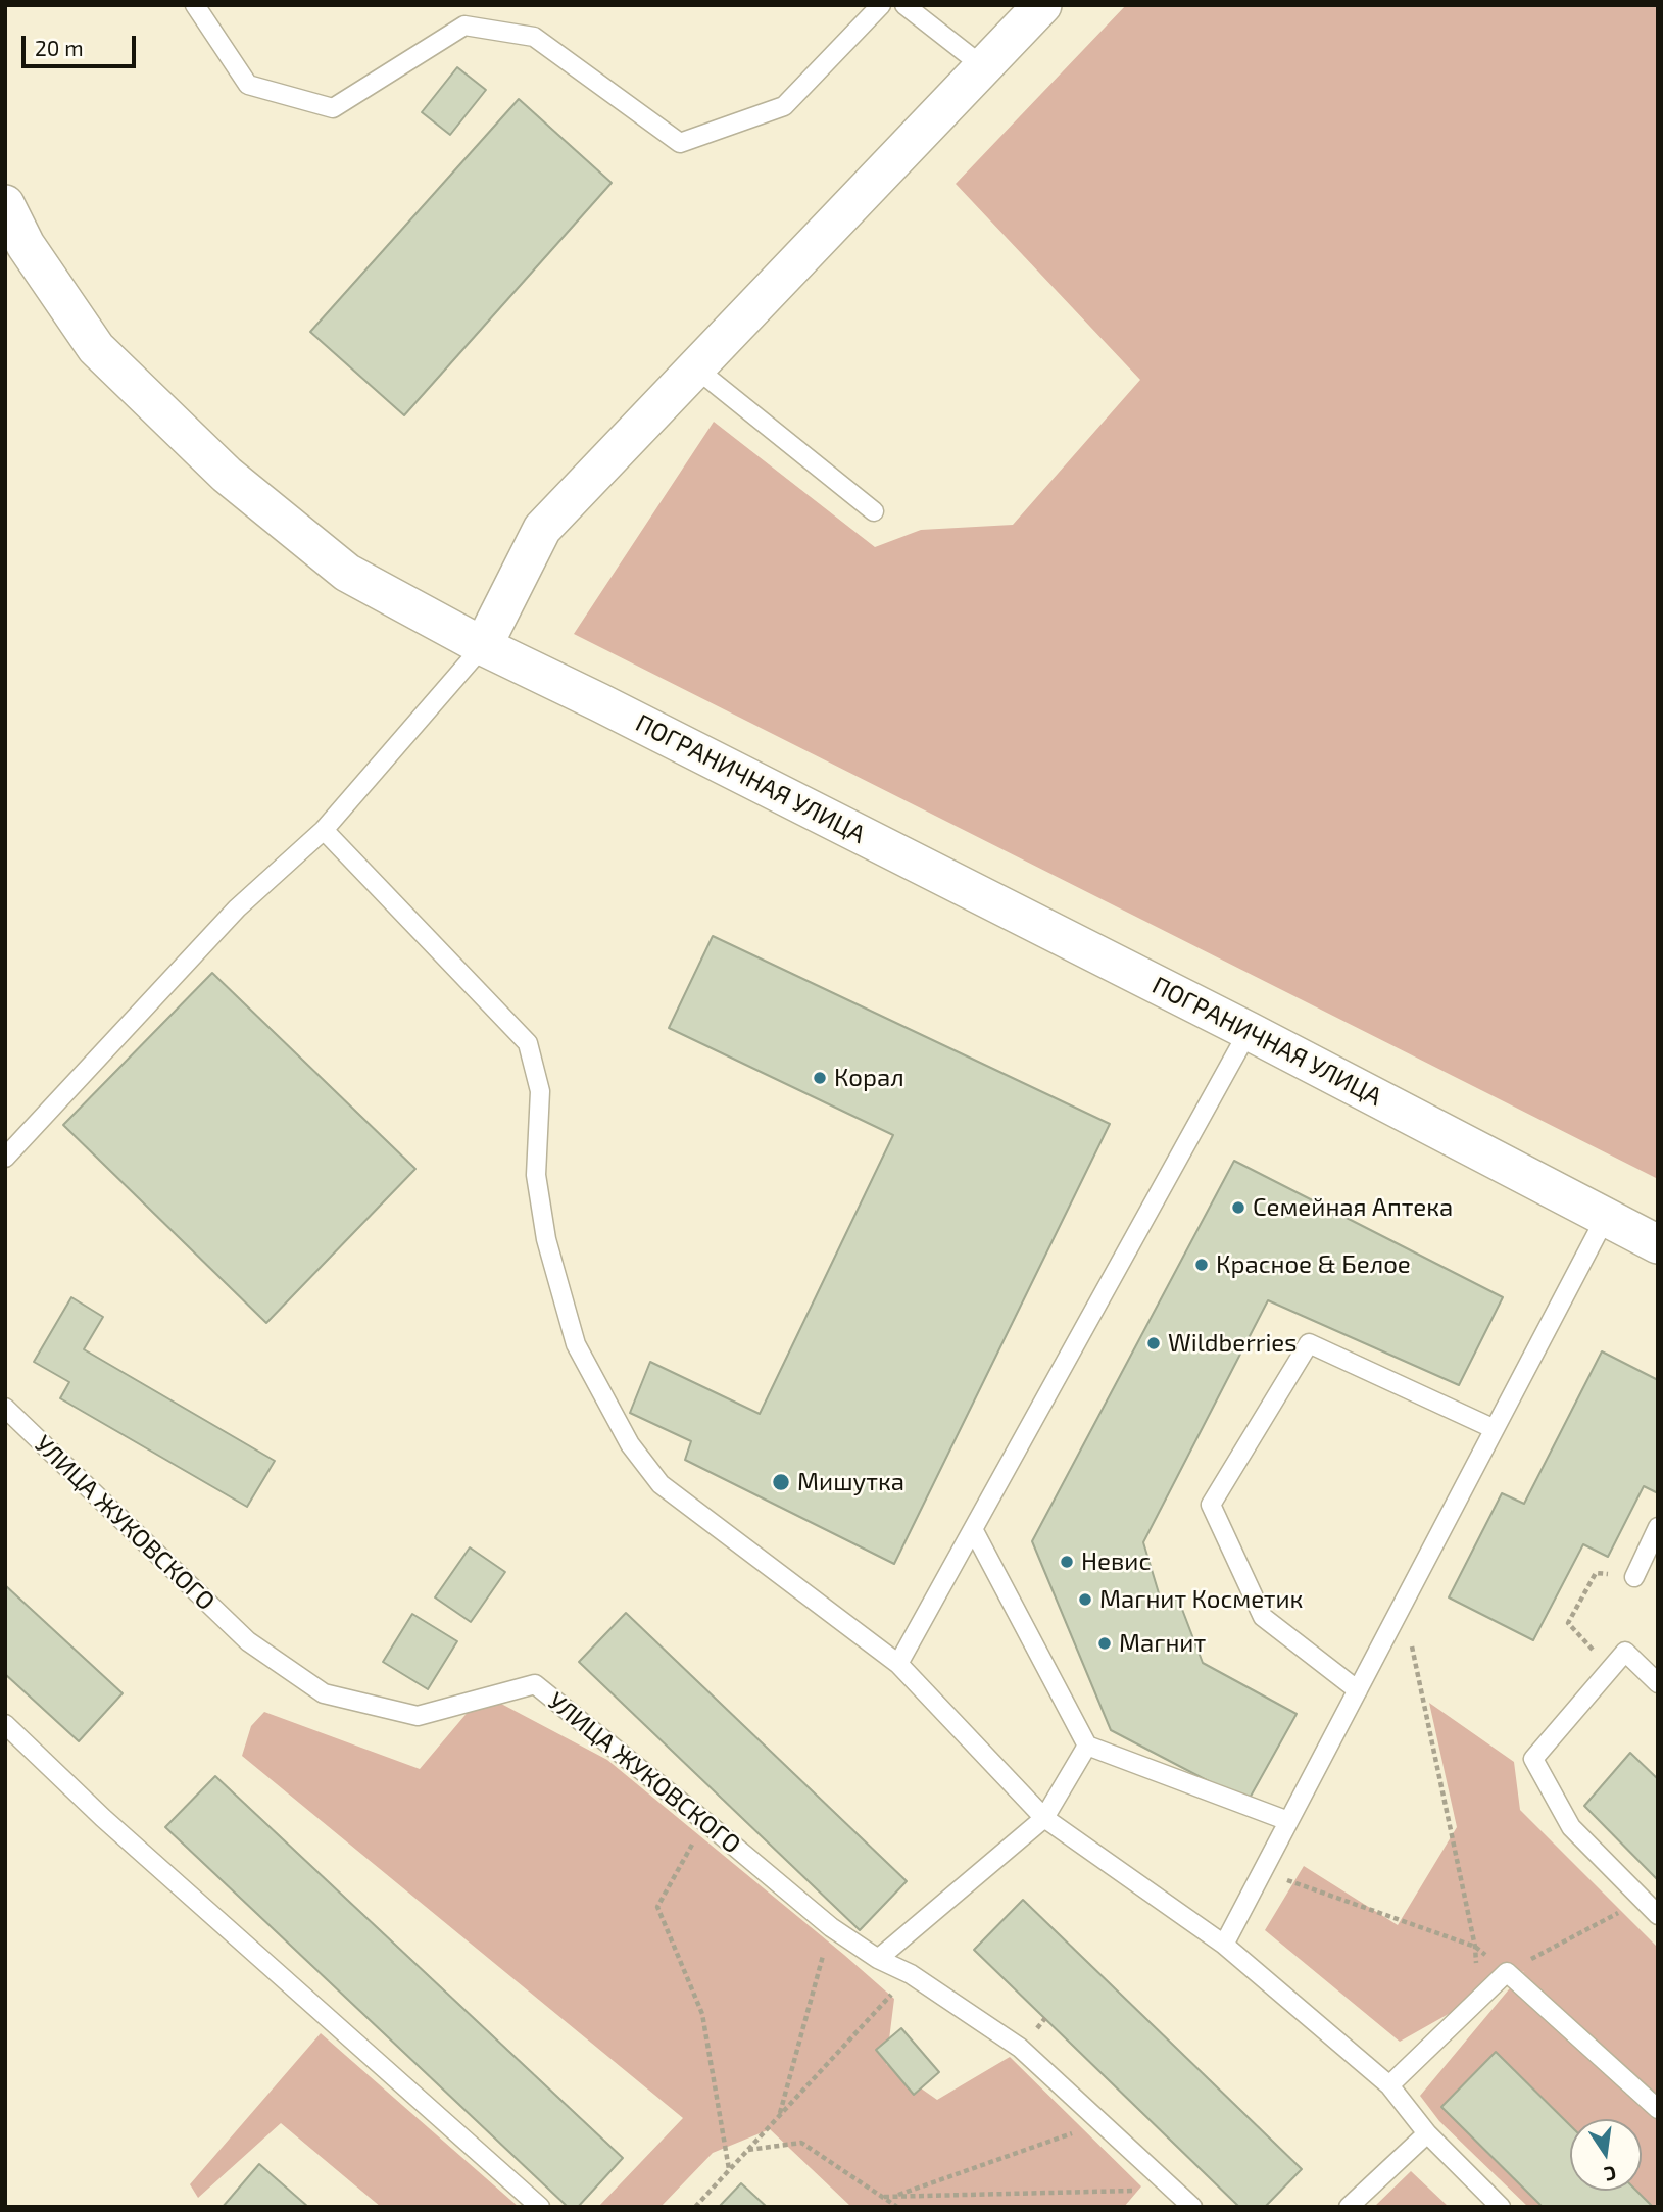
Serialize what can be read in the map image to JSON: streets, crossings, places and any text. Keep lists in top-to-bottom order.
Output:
{
  "streets": {
    "street": ["ПОГРАНИЧНАЯ УЛИЦА"],
    "lane": ["УЛИЦА ЖУКОВСКОГО"]
  },
  "places": [
    "Корал",
    "Семейная Аптека",
    "Красное & Белое",
    "Wildberries",
    "Мишутка",
    "Невис",
    "Магнит Косметик",
    "Магнит"
  ],
  "scale_bar": "20 m",
  "north": "bottom"
}
